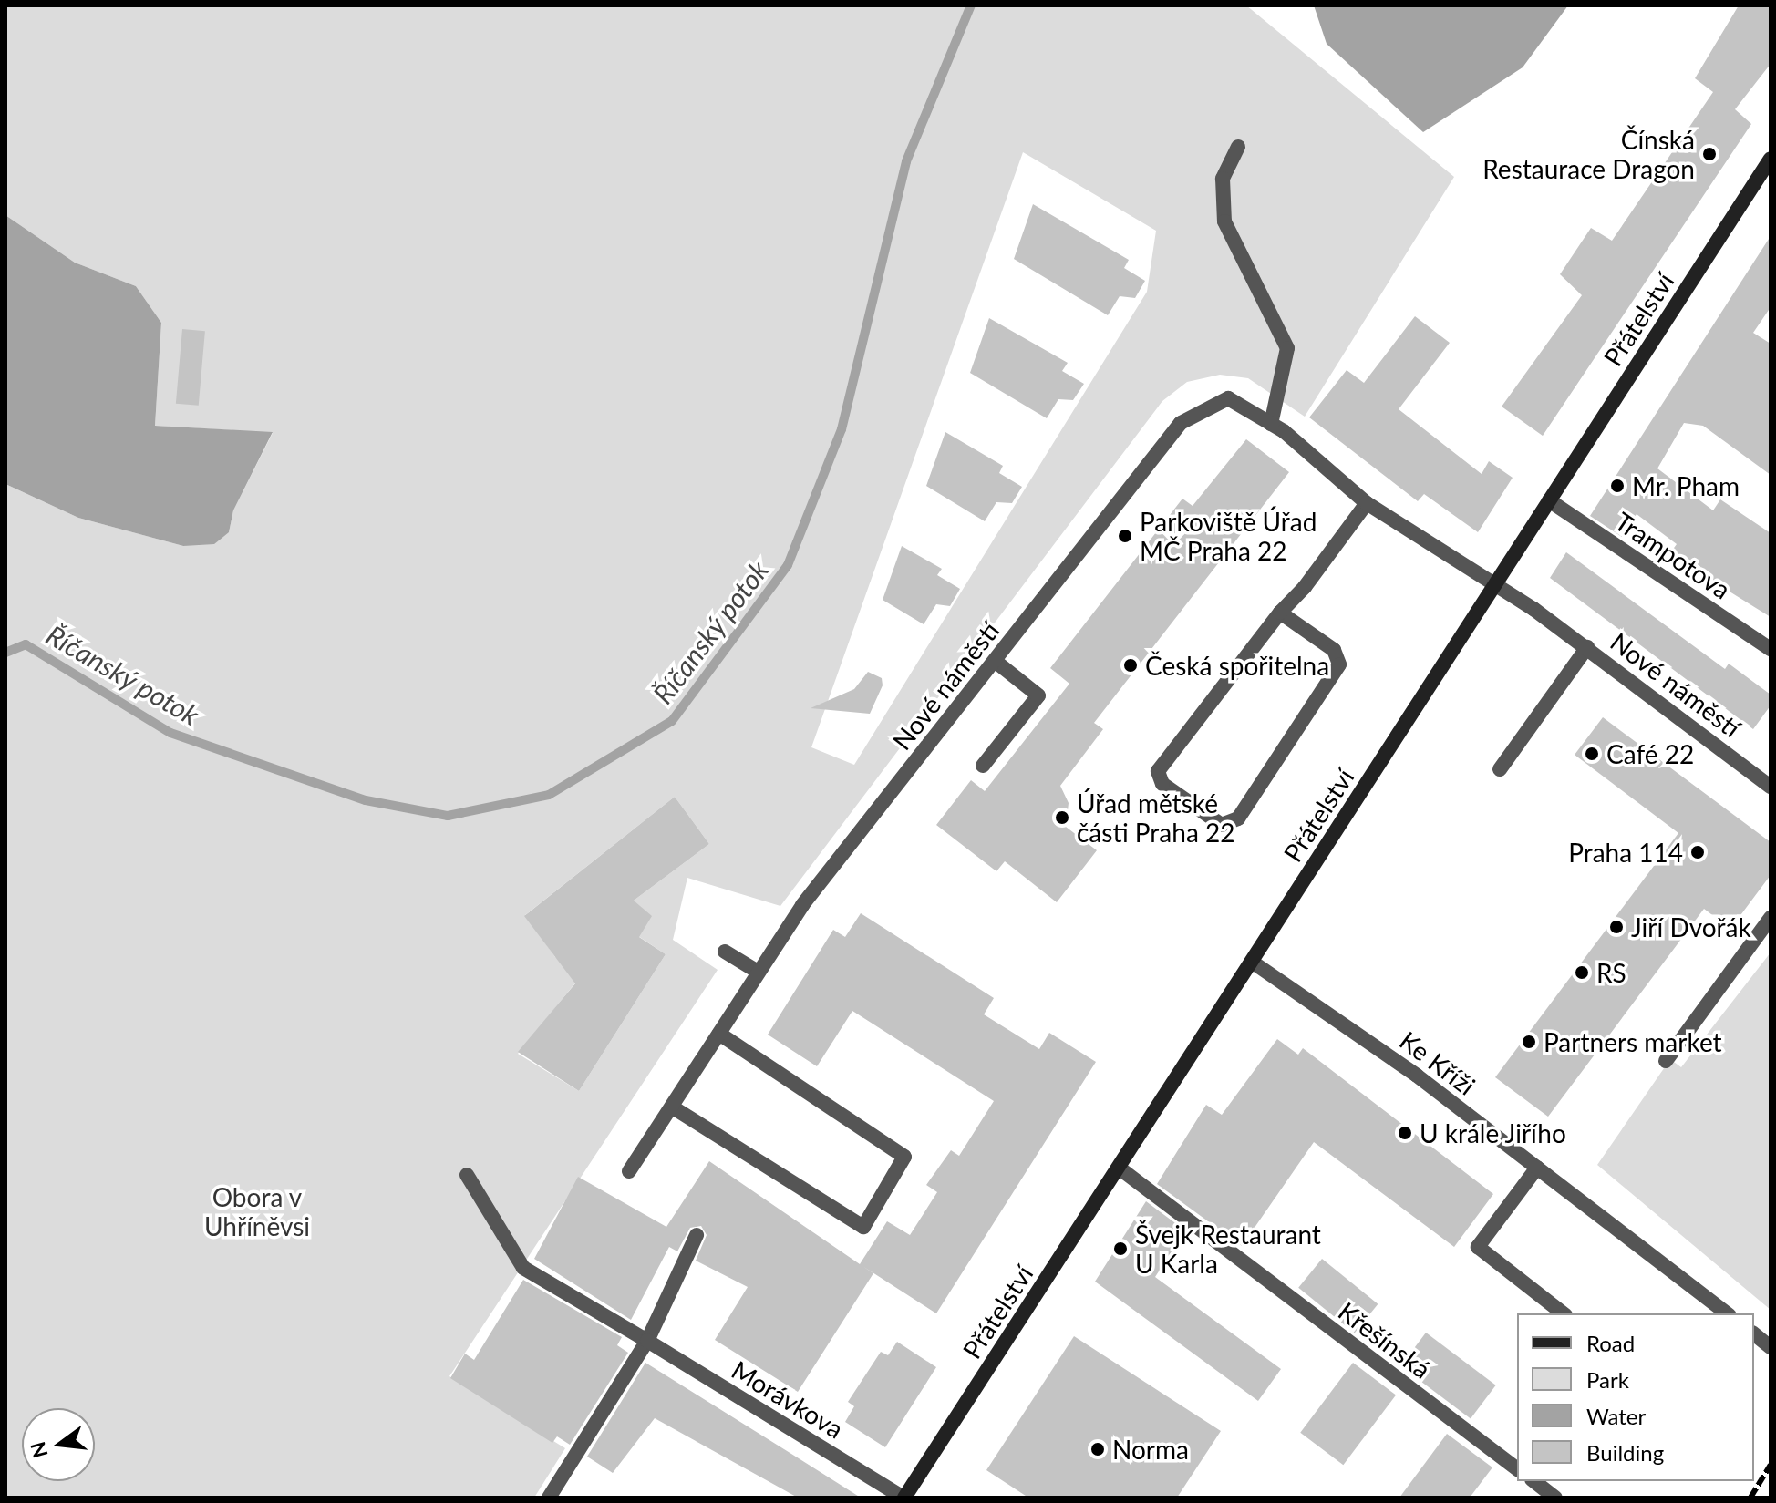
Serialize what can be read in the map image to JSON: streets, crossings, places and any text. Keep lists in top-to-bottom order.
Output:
{
  "streets": {
    "main road": ["Přátelství"],
    "street": [
      "Trampotova",
      "Nové náměstí",
      "Ke Kříži",
      "Křešínská",
      "Morávkova"
    ]
  },
  "crossings": [
    ["Přátelství", "Trampotova"],
    ["Přátelství", "Nové náměstí"],
    ["Přátelství", "Ke Kříži"],
    ["Přátelství", "Křešínská"],
    ["Přátelství", "Morávkova"]
  ],
  "water": ["Říčanský potok"],
  "parks": ["Obora v Uhříněvsi"],
  "places": [
    "Čínská Restaurace Dragon",
    "Mr. Pham",
    "Parkoviště Úřad MČ Praha 22",
    "Česká spořitelna",
    "Café 22",
    "Úřad mětské části Praha 22",
    "Praha 114",
    "Jiří Dvořák",
    "RS",
    "Partners market",
    "U krále Jiřího",
    "Švejk Restaurant U Karla",
    "Norma"
  ],
  "legend": [
    "Road",
    "Park",
    "Water",
    "Building"
  ],
  "north": "left"
}
